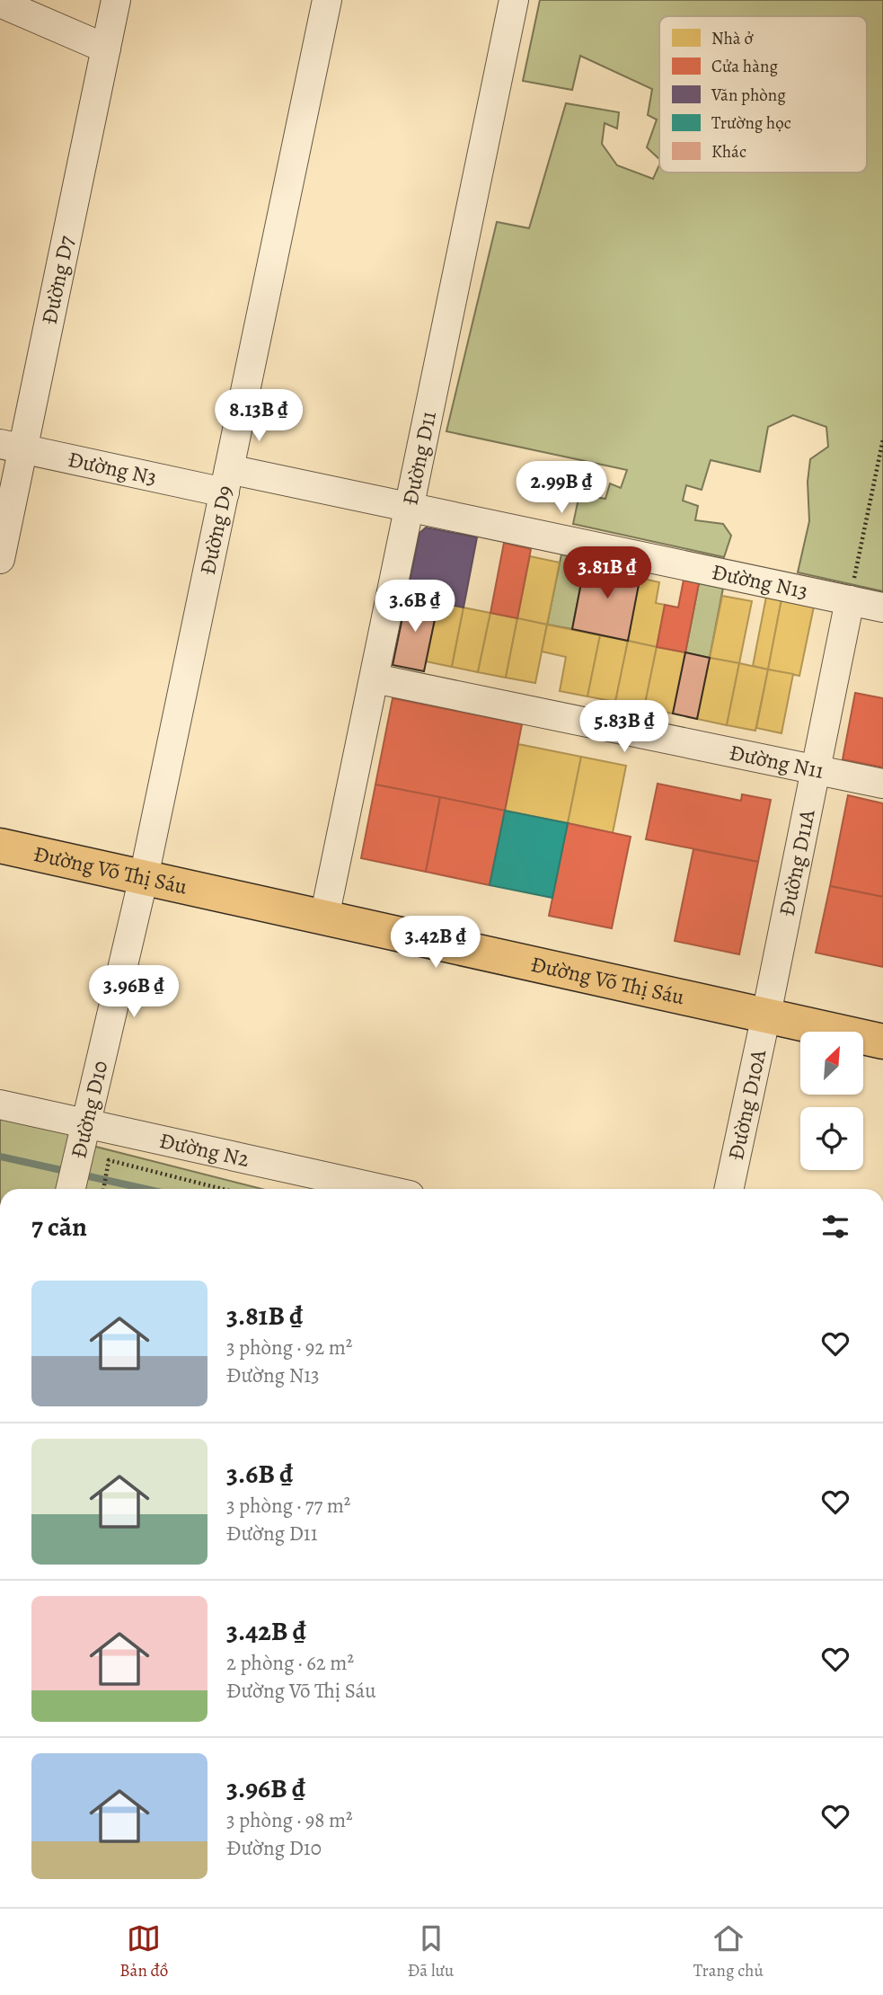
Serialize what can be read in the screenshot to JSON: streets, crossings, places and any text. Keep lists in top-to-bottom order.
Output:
{
  "streets": {
    "main road": ["Đường Võ Thị Sáu"],
    "street": [
      "Đường D7",
      "Đường D11",
      "Đường N3",
      "Đường D9",
      "Đường N13",
      "Đường N11",
      "Đường D11A",
      "Đường D10A",
      "Đường D10",
      "Đường N2"
    ]
  },
  "crossings": [
    ["Đường D7", "Đường N3"],
    ["Đường D11", "Đường N13"],
    ["Đường D11", "Đường N11"],
    ["Đường D11", "Đường Võ Thị Sáu"],
    ["Đường N3", "Đường D9"],
    ["Đường N3", "Đường N13"],
    ["Đường D9", "Đường N13"],
    ["Đường D9", "Đường Võ Thị Sáu"],
    ["Đường D9", "Đường D10"],
    ["Đường N13", "Đường D11A"],
    ["Đường N11", "Đường D11A"],
    ["Đường D11A", "Đường Võ Thị Sáu"],
    ["Đường D11A", "Đường D10A"],
    ["Đường Võ Thị Sáu", "Đường D10A"],
    ["Đường Võ Thị Sáu", "Đường D10"],
    ["Đường D10", "Đường N2"]
  ],
  "legend": [
    "Nhà ở",
    "Cửa hàng",
    "Văn phòng",
    "Trường học",
    "Khác"
  ],
  "north": "top right",
  "page": {
    "price": [
      "8.13B ₫",
      "2.99B ₫",
      "3.81B ₫",
      "3.6B ₫",
      "5.83B ₫",
      "3.42B ₫",
      "3.96B ₫"
    ],
    "heading": "7 căn",
    "list": [
      {
        "name": "3.81B ₫",
        "note": "3 phòng · 92 m² · Đường N13"
      },
      {
        "name": "3.6B ₫",
        "note": "3 phòng · 77 m² · Đường D11"
      },
      {
        "name": "3.42B ₫",
        "note": "2 phòng · 62 m² · Đường Võ Thị Sáu"
      },
      {
        "name": "3.96B ₫",
        "note": "3 phòng · 98 m² · Đường D10"
      }
    ],
    "tabs": ["Bản đồ", "Đã lưu", "Trang chủ"]
  }
}
